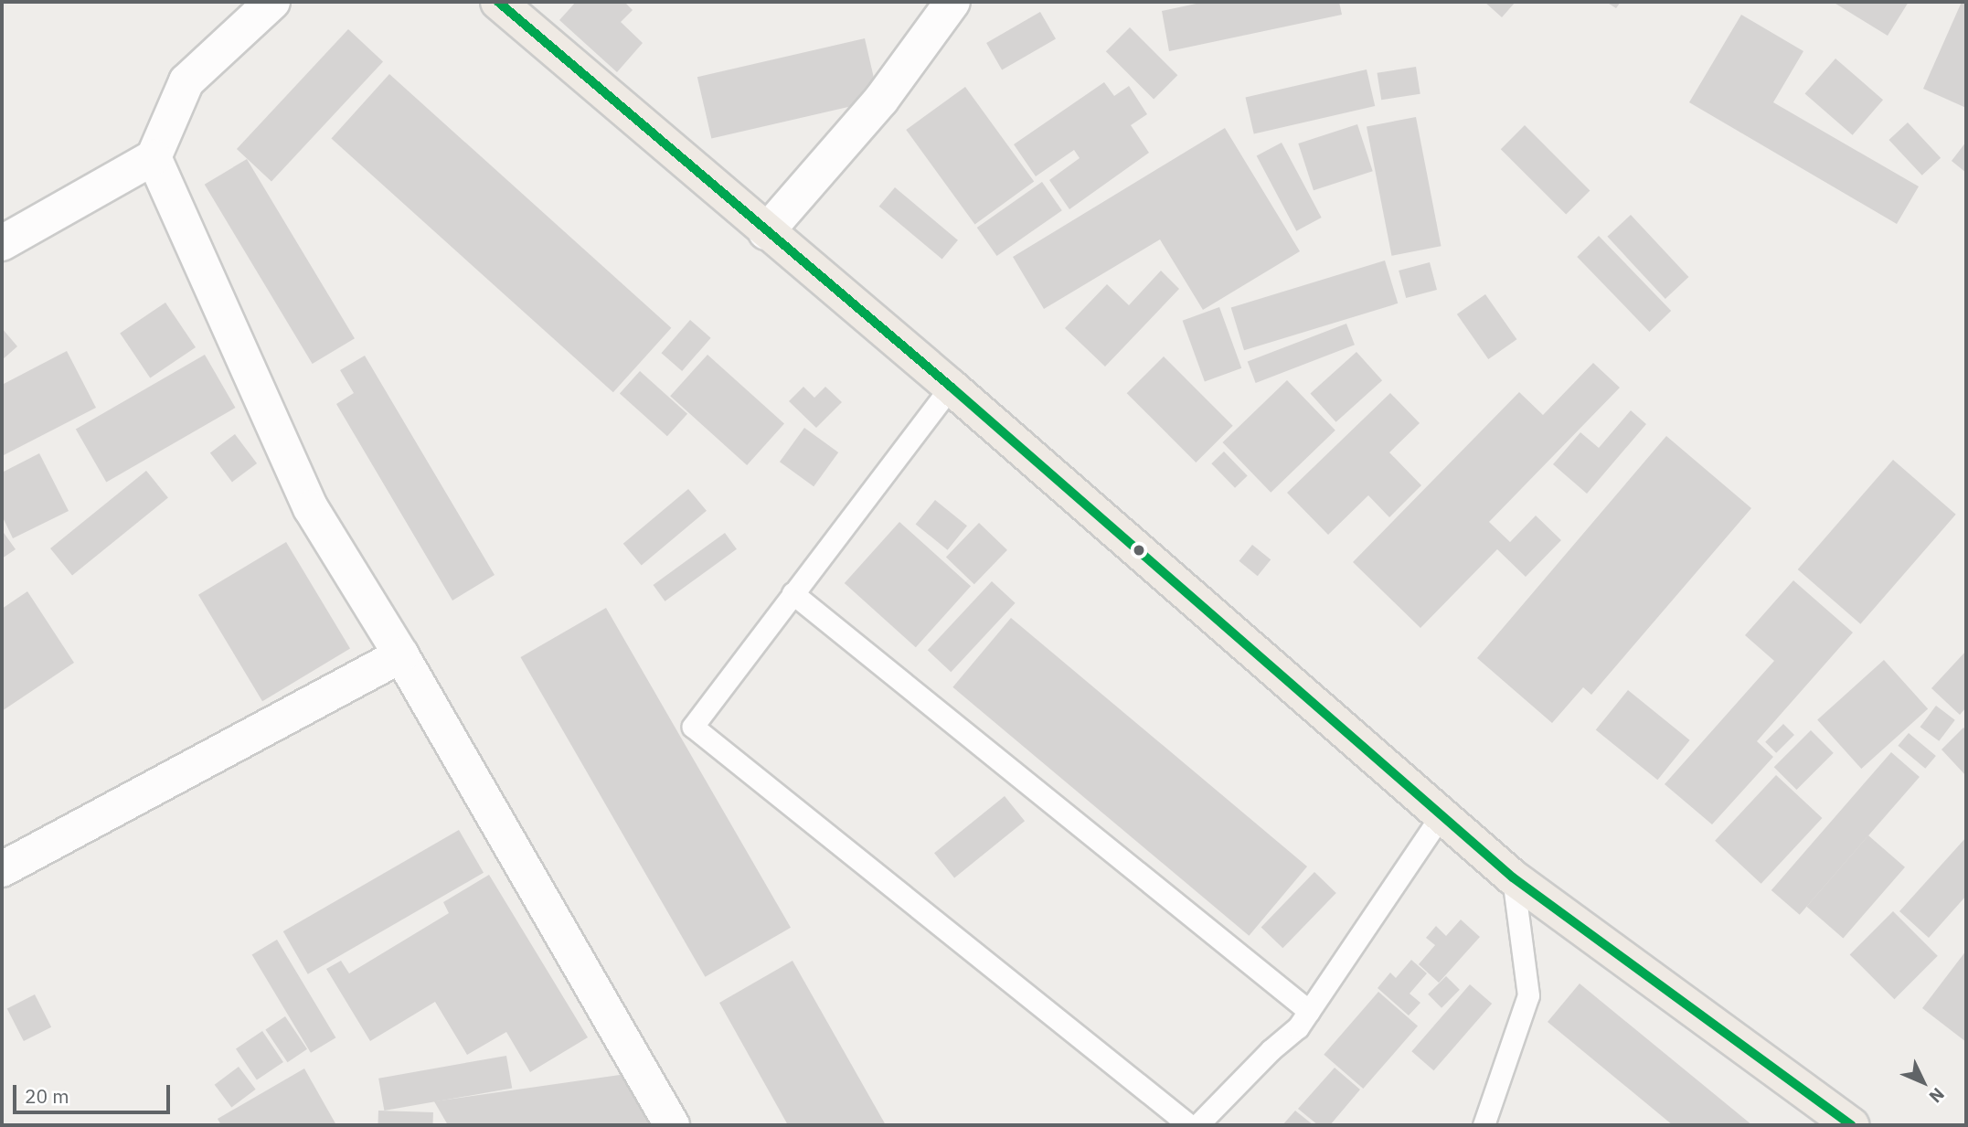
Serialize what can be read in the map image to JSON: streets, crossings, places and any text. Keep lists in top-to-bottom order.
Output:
{
  "scale_bar": "20 m",
  "north": "bottom right"
}
